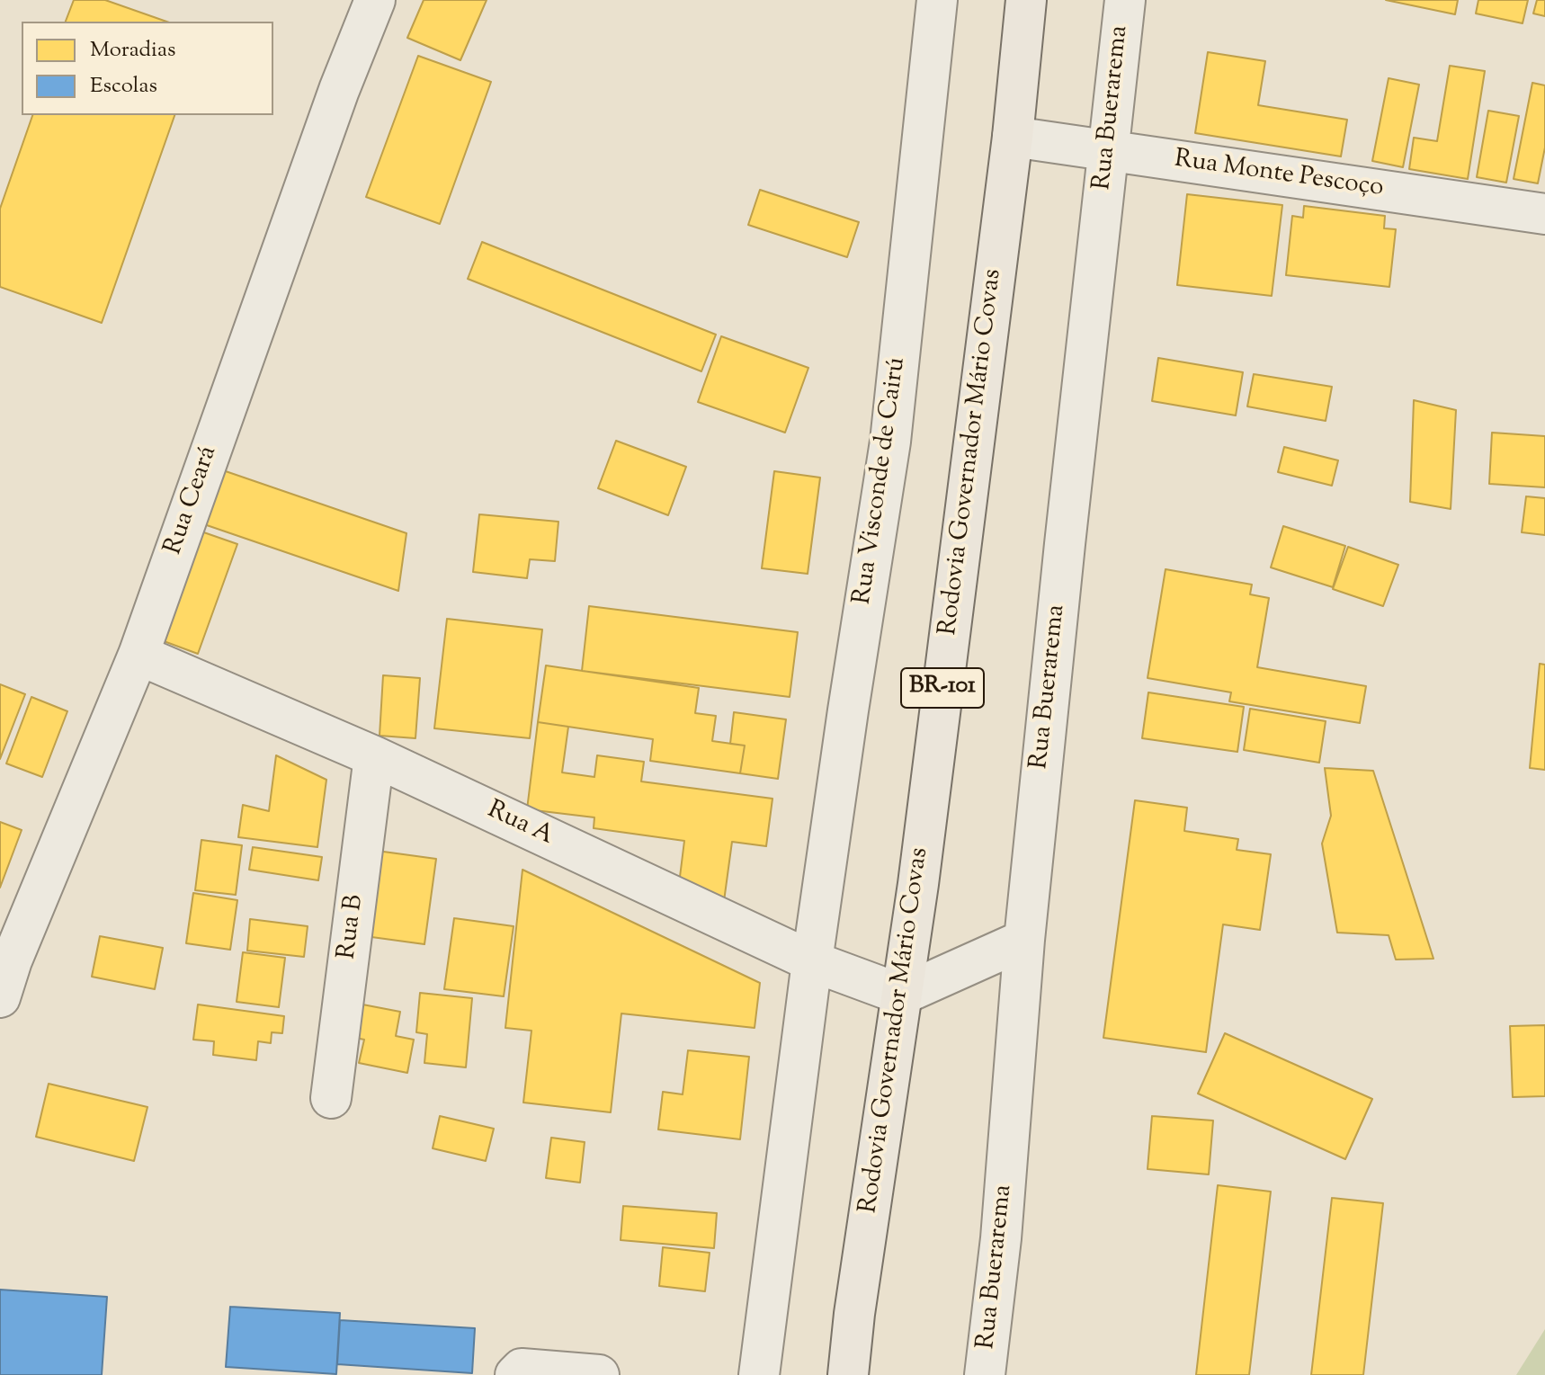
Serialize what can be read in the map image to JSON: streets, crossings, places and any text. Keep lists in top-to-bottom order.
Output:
{
  "streets": {
    "highway": ["Rodovia Governador Mário Covas", "BR-101"],
    "street": [
      "Rua Buerarema",
      "Rua Monte Pescoço",
      "Rua Visconde de Cairú",
      "Rua Ceará",
      "Rua A",
      "Rua B"
    ]
  },
  "crossings": [
    ["Rua Buerarema", "Rua Monte Pescoço"],
    ["Rua Monte Pescoço", "Rodovia Governador Mário Covas"],
    ["Rodovia Governador Mário Covas", "Rua A"],
    ["Rua Visconde de Cairú", "Rua A"],
    ["Rua Ceará", "Rua A"],
    ["Rua A", "Rua B"]
  ],
  "legend": ["Moradias", "Escolas"]
}
